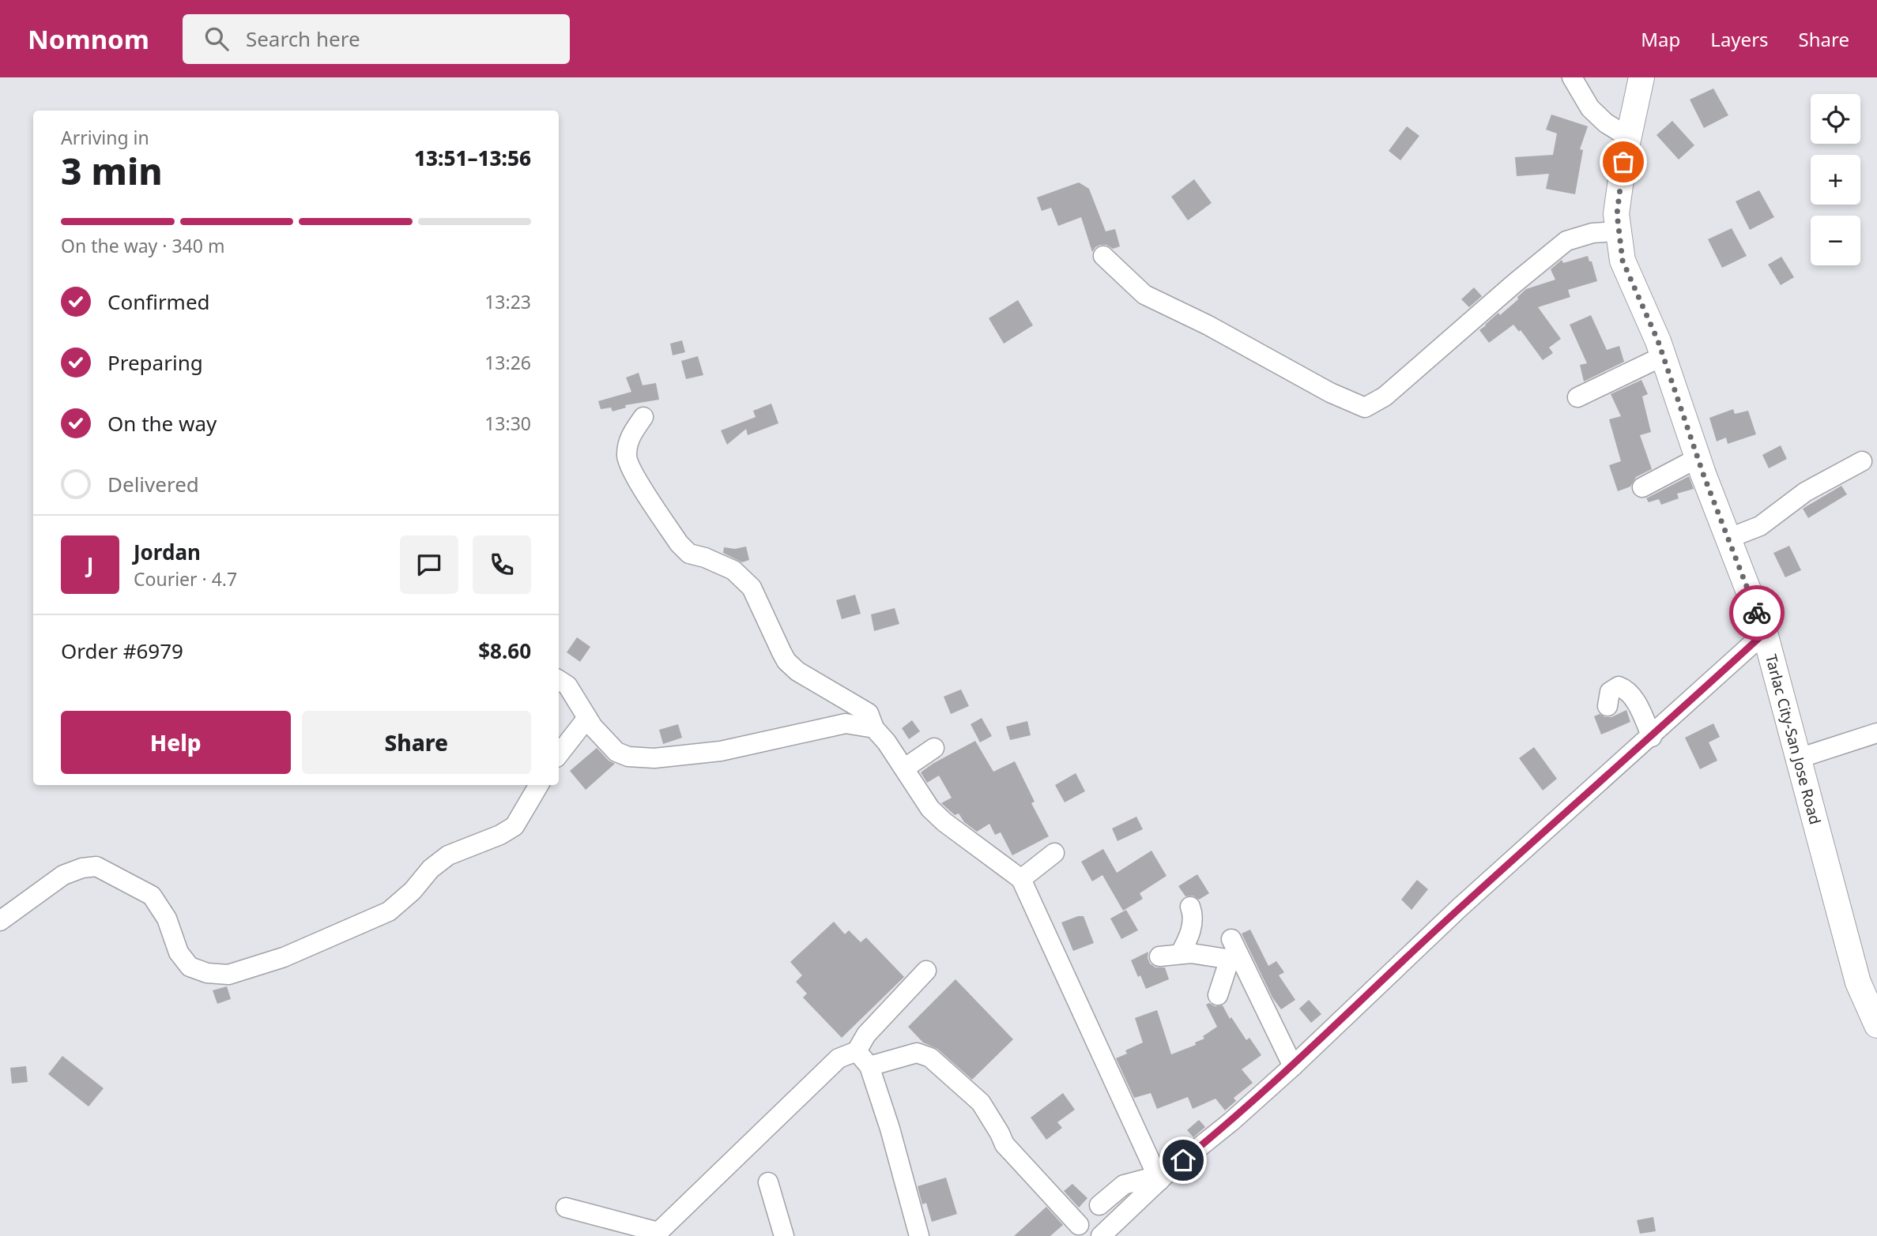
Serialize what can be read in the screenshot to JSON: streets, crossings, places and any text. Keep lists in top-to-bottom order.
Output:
{
  "streets": {
    "main road": ["Tarlac City-San Jose Road"]
  },
  "page": {
    "header": "Nomnom",
    "search": "Search here",
    "nav": ["Map", "Layers", "Share"],
    "map_buttons": ["+", "−"],
    "heading": ["3 min", "Arriving in", "13:51–13:56"],
    "panel": [
      "Jordan",
      "Courier · 4.7",
      "Order #6979",
      "$8.60"
    ],
    "bar": "On the way · 340 m",
    "list": [
      ["Confirmed", "13:23"],
      ["Preparing", "13:26"],
      ["On the way", "13:30"],
      "Delivered"
    ],
    "round": "J",
    "buttons": ["Help", "Share"]
  }
}
